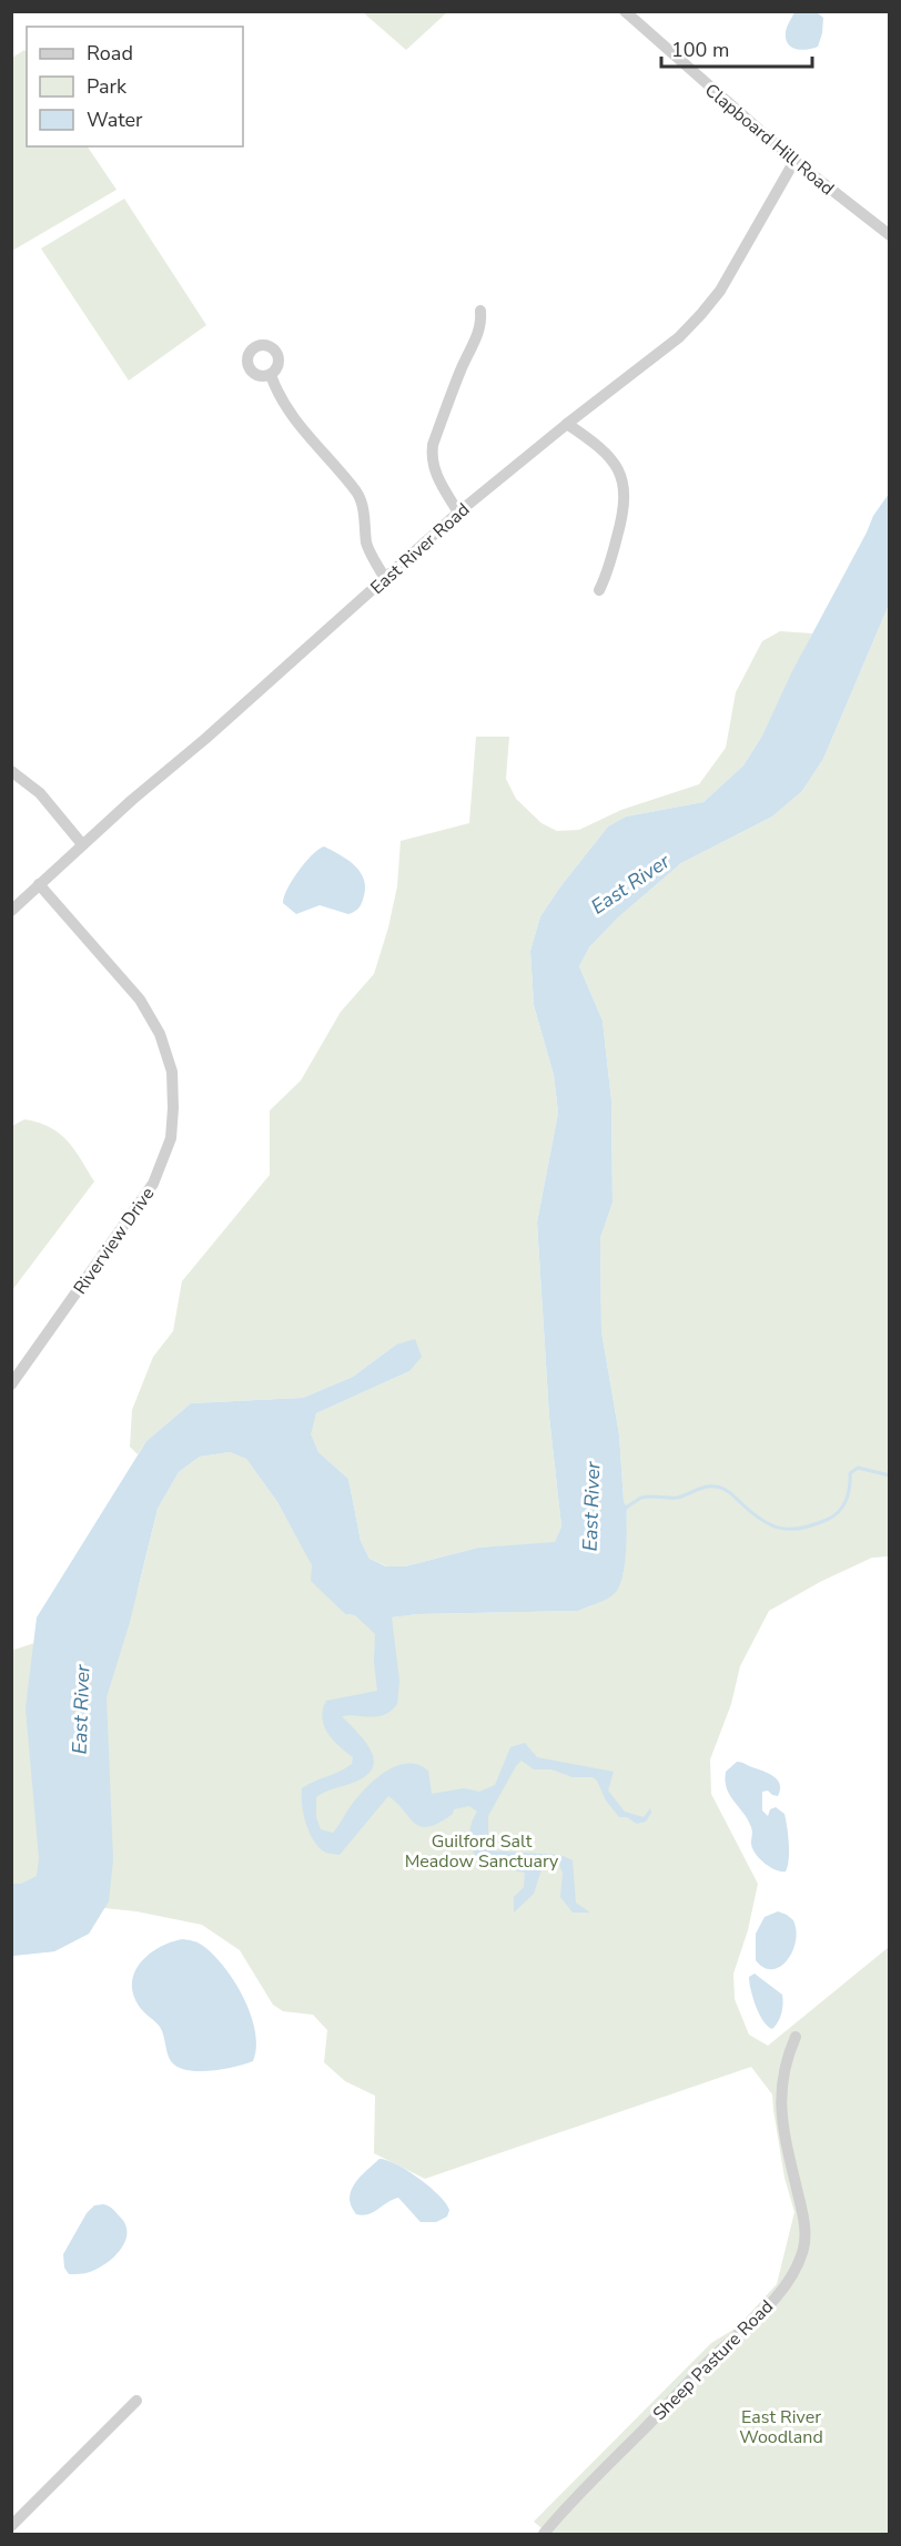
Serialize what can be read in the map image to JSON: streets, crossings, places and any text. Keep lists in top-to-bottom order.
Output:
{
  "streets": {
    "street": [
      "Clapboard Hill Road",
      "East River Road",
      "Riverview Drive",
      "Sheep Pasture Road"
    ]
  },
  "crossings": [
    ["Clapboard Hill Road", "East River Road"],
    ["East River Road", "Riverview Drive"]
  ],
  "water": ["East River"],
  "parks": ["Guilford Salt Meadow Sanctuary", "East River Woodland"],
  "legend": ["Road", "Park", "Water"],
  "scale_bar": "100 m"
}
